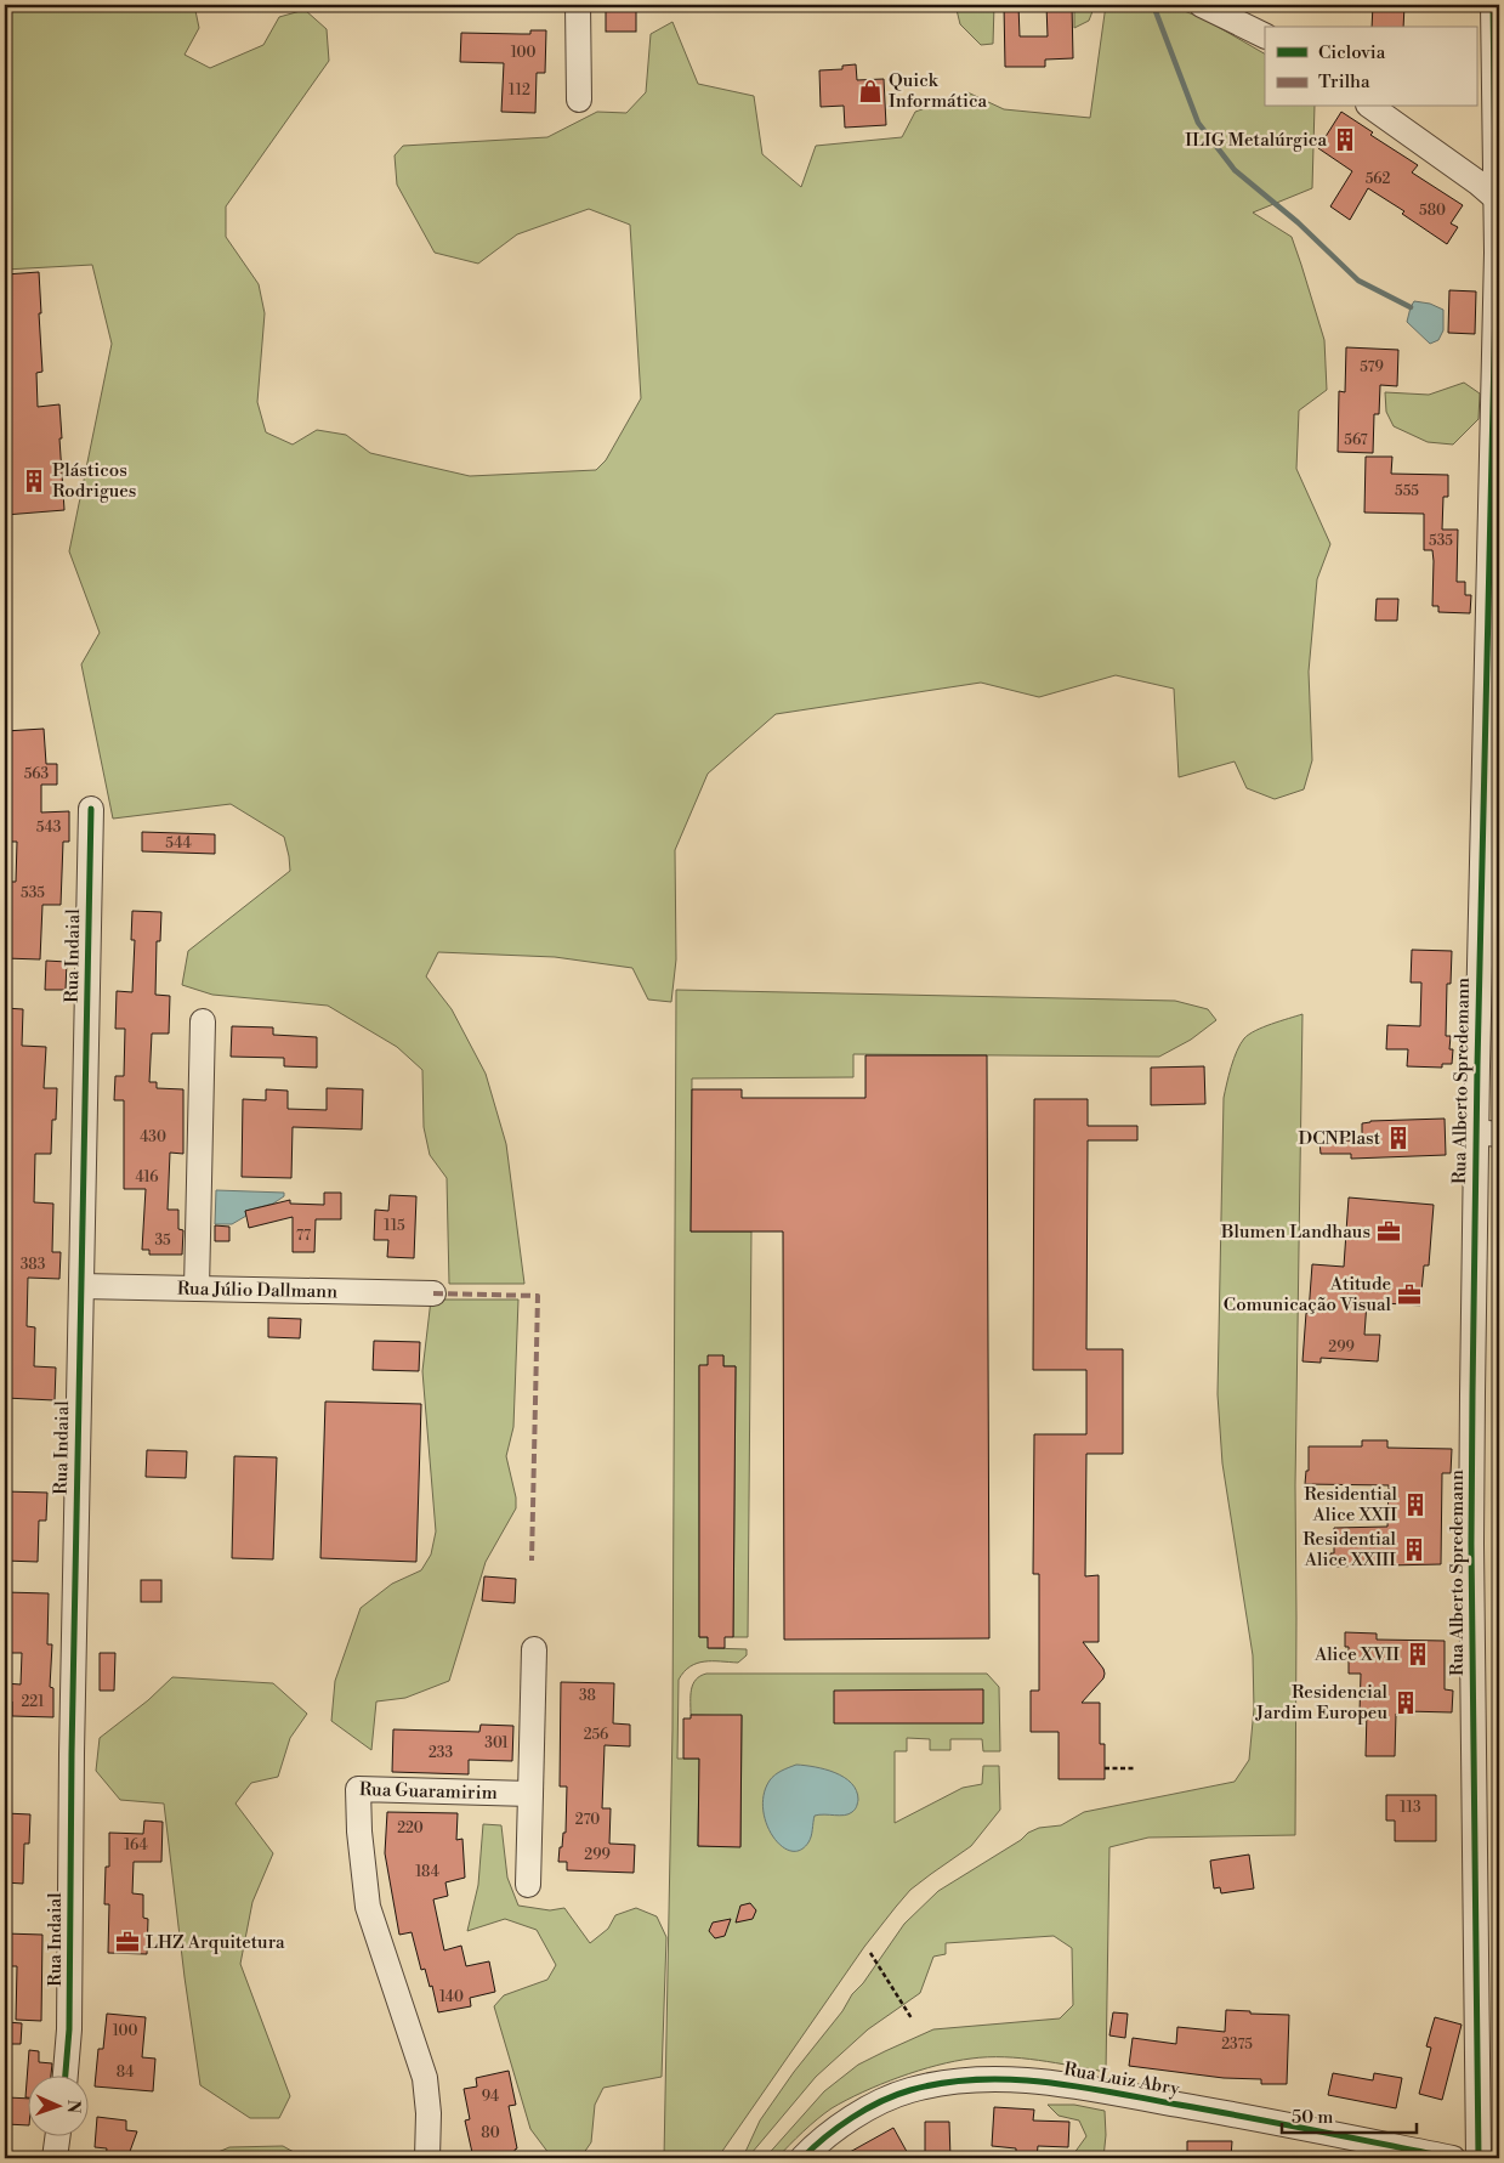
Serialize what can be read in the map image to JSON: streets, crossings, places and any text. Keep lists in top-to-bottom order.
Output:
{
  "streets": {
    "street": [
      "Rua Indaial",
      "Rua Alberto Spredemann",
      "Rua Júlio Dallmann",
      "Rua Guaramirim",
      "Rua Luiz Abry"
    ]
  },
  "crossings": [
    ["Rua Indaial", "Rua Júlio Dallmann"]
  ],
  "places": {
    "shop": ["Quick Informática"],
    "building": [
      "ILIG Metalúrgica",
      "Plásticos Rodrigues",
      "DCNPlast",
      "Residential Alice XXII",
      "Residential Alice XXIII",
      "Alice XVII",
      "Residencial Jardim Europeu"
    ],
    "office": ["Blumen Landhaus", "Atitude Comunicação Visual", "LHZ Arquitetura"]
  },
  "house_numbers": [
    "100",
    "112",
    "562",
    "580",
    "579",
    "567",
    "555",
    "535",
    "563",
    "543",
    "544",
    "535",
    "430",
    "416",
    "115",
    "77",
    "35",
    "383",
    "299",
    "38",
    "221",
    "256",
    "301",
    "233",
    "113",
    "270",
    "220",
    "164",
    "299",
    "184",
    "140",
    "100",
    "2375",
    "84",
    "94",
    "80"
  ],
  "legend": ["Ciclovia", "Trilha"],
  "scale_bar": "50 m",
  "north": "right"
}
